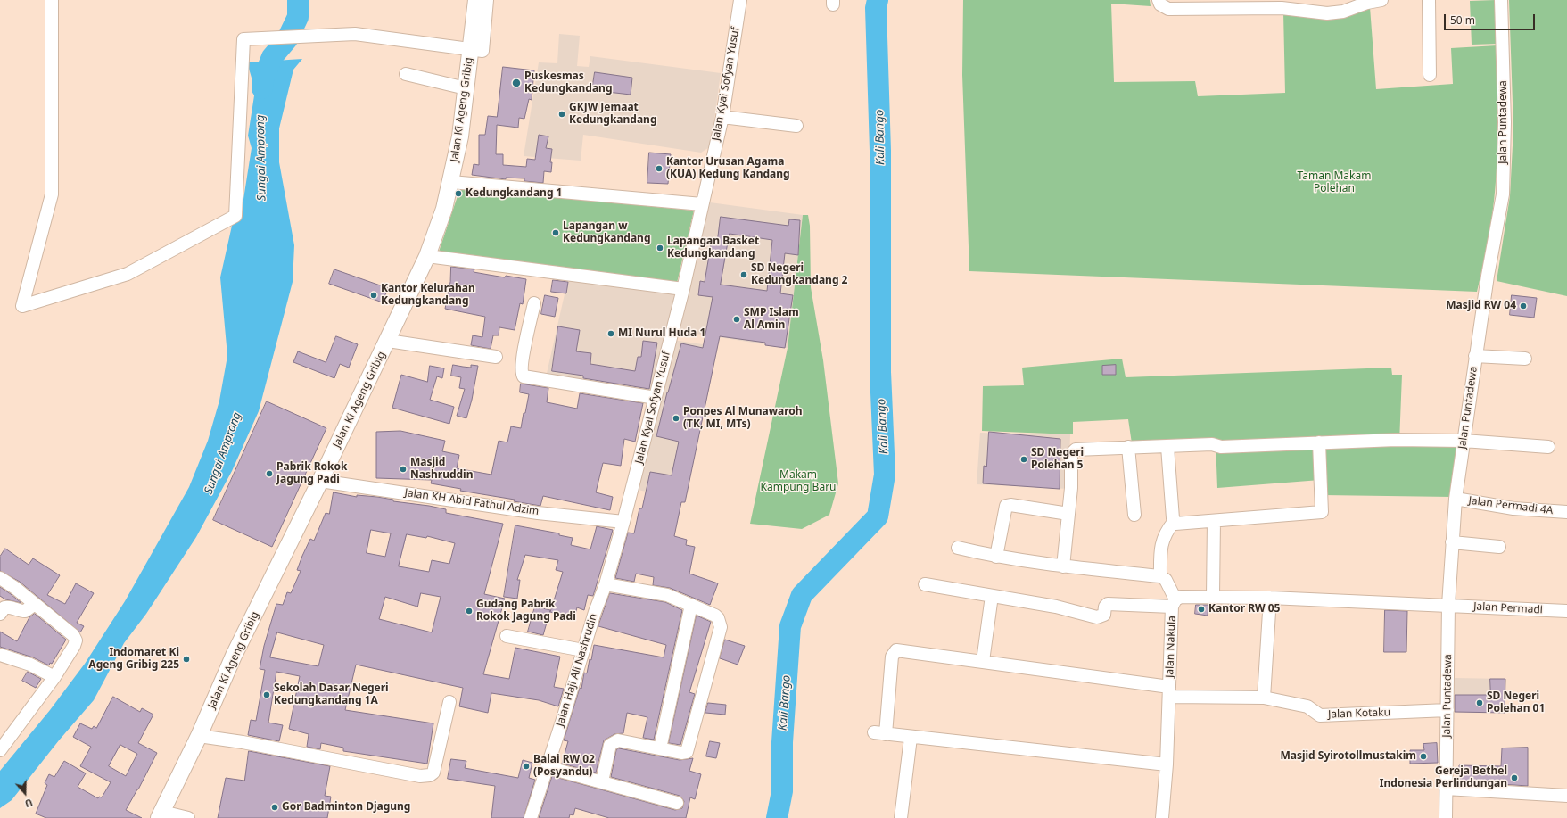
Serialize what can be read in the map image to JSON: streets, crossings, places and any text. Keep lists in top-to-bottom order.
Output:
{
  "streets": {
    "main road": ["Jalan Ki Ageng Gribig"],
    "street": [
      "Jalan Kyai Sofyan Yusuf",
      "Jalan Puntadewa",
      "Jalan KH Abid Fathul Adzim",
      "Jalan Permadi 4A",
      "Jalan Permadi",
      "Jalan Nakula",
      "Jalan Haji Ali Nashrudin",
      "Jalan Kotaku"
    ]
  },
  "crossings": [
    ["Jalan Kyai Sofyan Yusuf", "Jalan KH Abid Fathul Adzim"],
    ["Jalan Kyai Sofyan Yusuf", "Jalan Haji Ali Nashrudin"],
    ["Jalan Ki Ageng Gribig", "Jalan KH Abid Fathul Adzim"],
    ["Jalan Puntadewa", "Jalan Permadi 4A"],
    ["Jalan Puntadewa", "Jalan Permadi"],
    ["Jalan Puntadewa", "Jalan Kotaku"],
    ["Jalan KH Abid Fathul Adzim", "Jalan Haji Ali Nashrudin"],
    ["Jalan Nakula", "Jalan Kotaku"]
  ],
  "water": ["Kali Bango", "Sungai Amprong"],
  "parks": ["Taman Makam Polehan", "Makam Kampung Baru"],
  "places": [
    "Puskesmas Kedungkandang",
    "GKJW Jemaat Kedungkandang",
    "Kantor Urusan Agama (KUA) Kedung Kandang",
    "Kedungkandang 1",
    "Lapangan w Kedungkandang",
    "Lapangan Basket Kedungkandang",
    "SD Negeri Kedungkandang 2",
    "Kantor Kelurahan Kedungkandang",
    "Masjid RW 04",
    "SMP Islam Al Amin",
    "MI Nurul Huda 1",
    "Ponpes Al Munawaroh (TK, MI, MTs)",
    "SD Negeri Polehan 5",
    "Masjid Nashruddin",
    "Pabrik Rokok Jagung Padi",
    "Kantor RW 05",
    "Gudang Pabrik Rokok Jagung Padi",
    "Indomaret Ki Ageng Gribig 225",
    "Sekolah Dasar Negeri Kedungkandang 1A",
    "SD Negeri Polehan 01",
    "Masjid Syirotollmustakim",
    "Balai RW 02 (Posyandu)",
    "Gereja Bethel Indonesia Perlindungan",
    "Gor Badminton Djagung"
  ],
  "scale_bar": "50 m",
  "north": "bottom"
}
